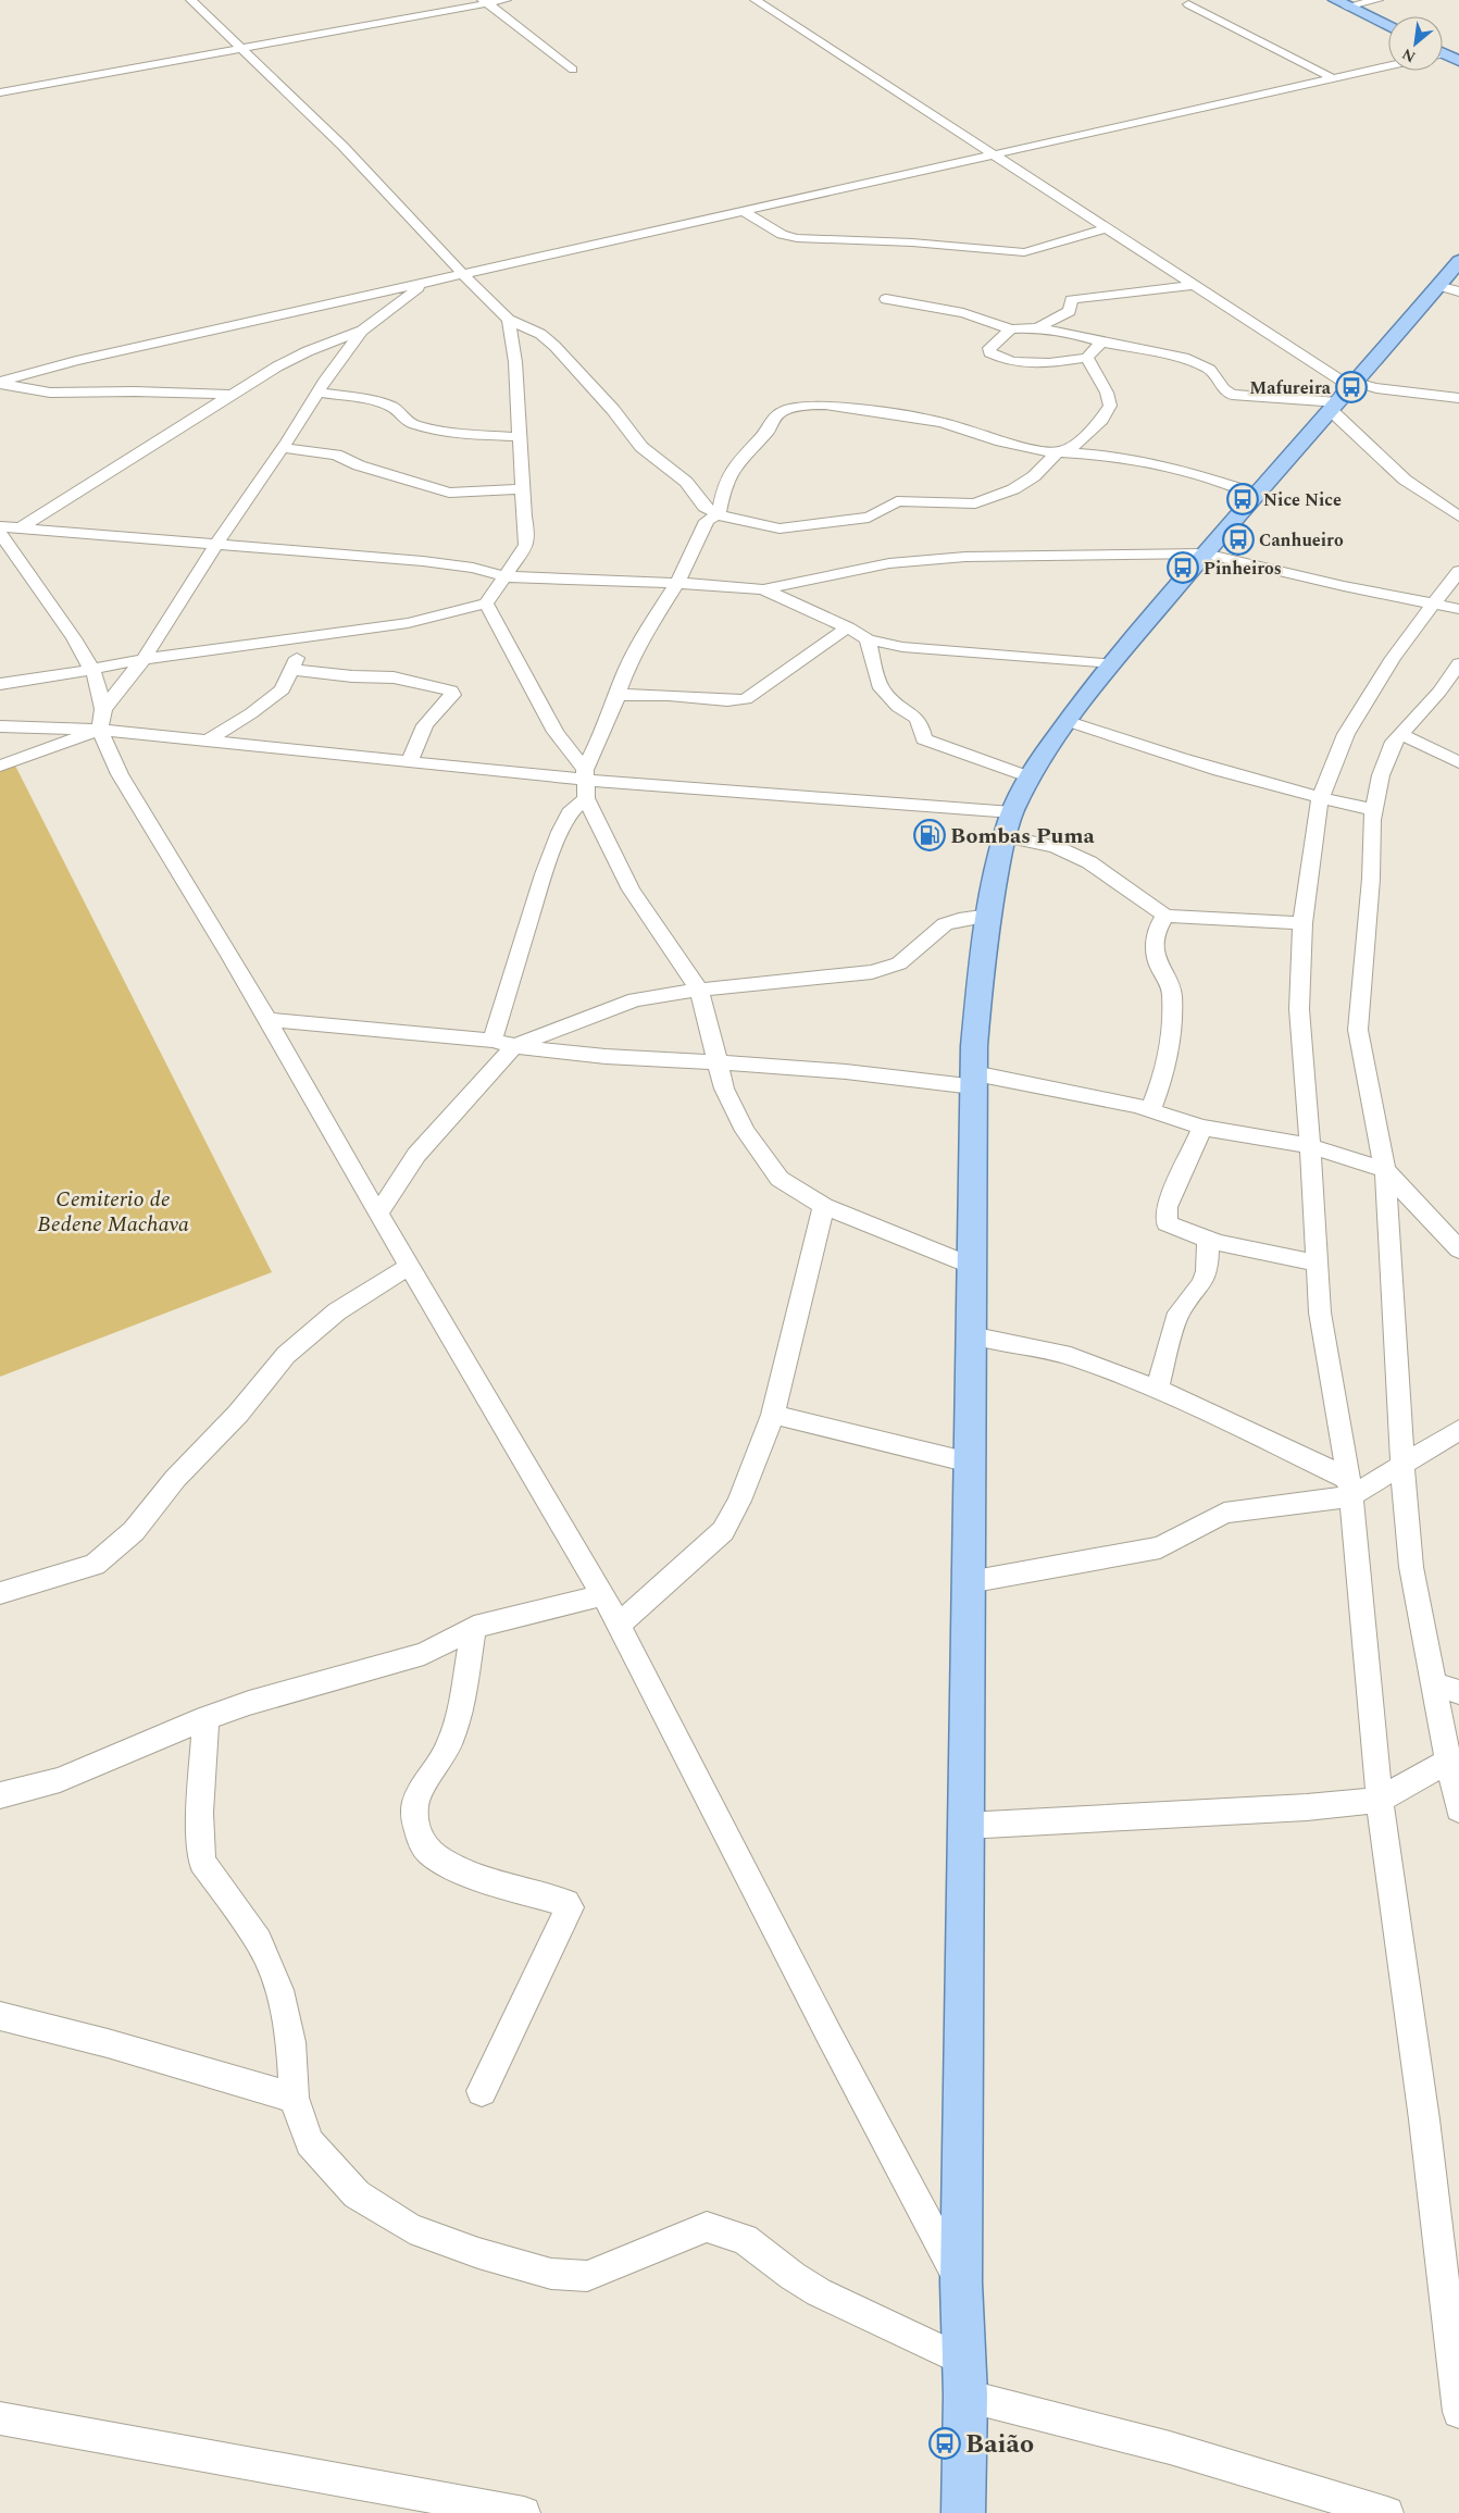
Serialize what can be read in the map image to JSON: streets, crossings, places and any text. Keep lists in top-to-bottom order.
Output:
{
  "parks": ["Cemiterio de Bedene Machava"],
  "places": {
    "bus stop": [
      "Mafureira",
      "Nice Nice",
      "Canhueiro",
      "Pinheiros",
      "Baião"
    ],
    "fuel station": ["Bombas Puma"]
  },
  "north": "bottom left"
}
